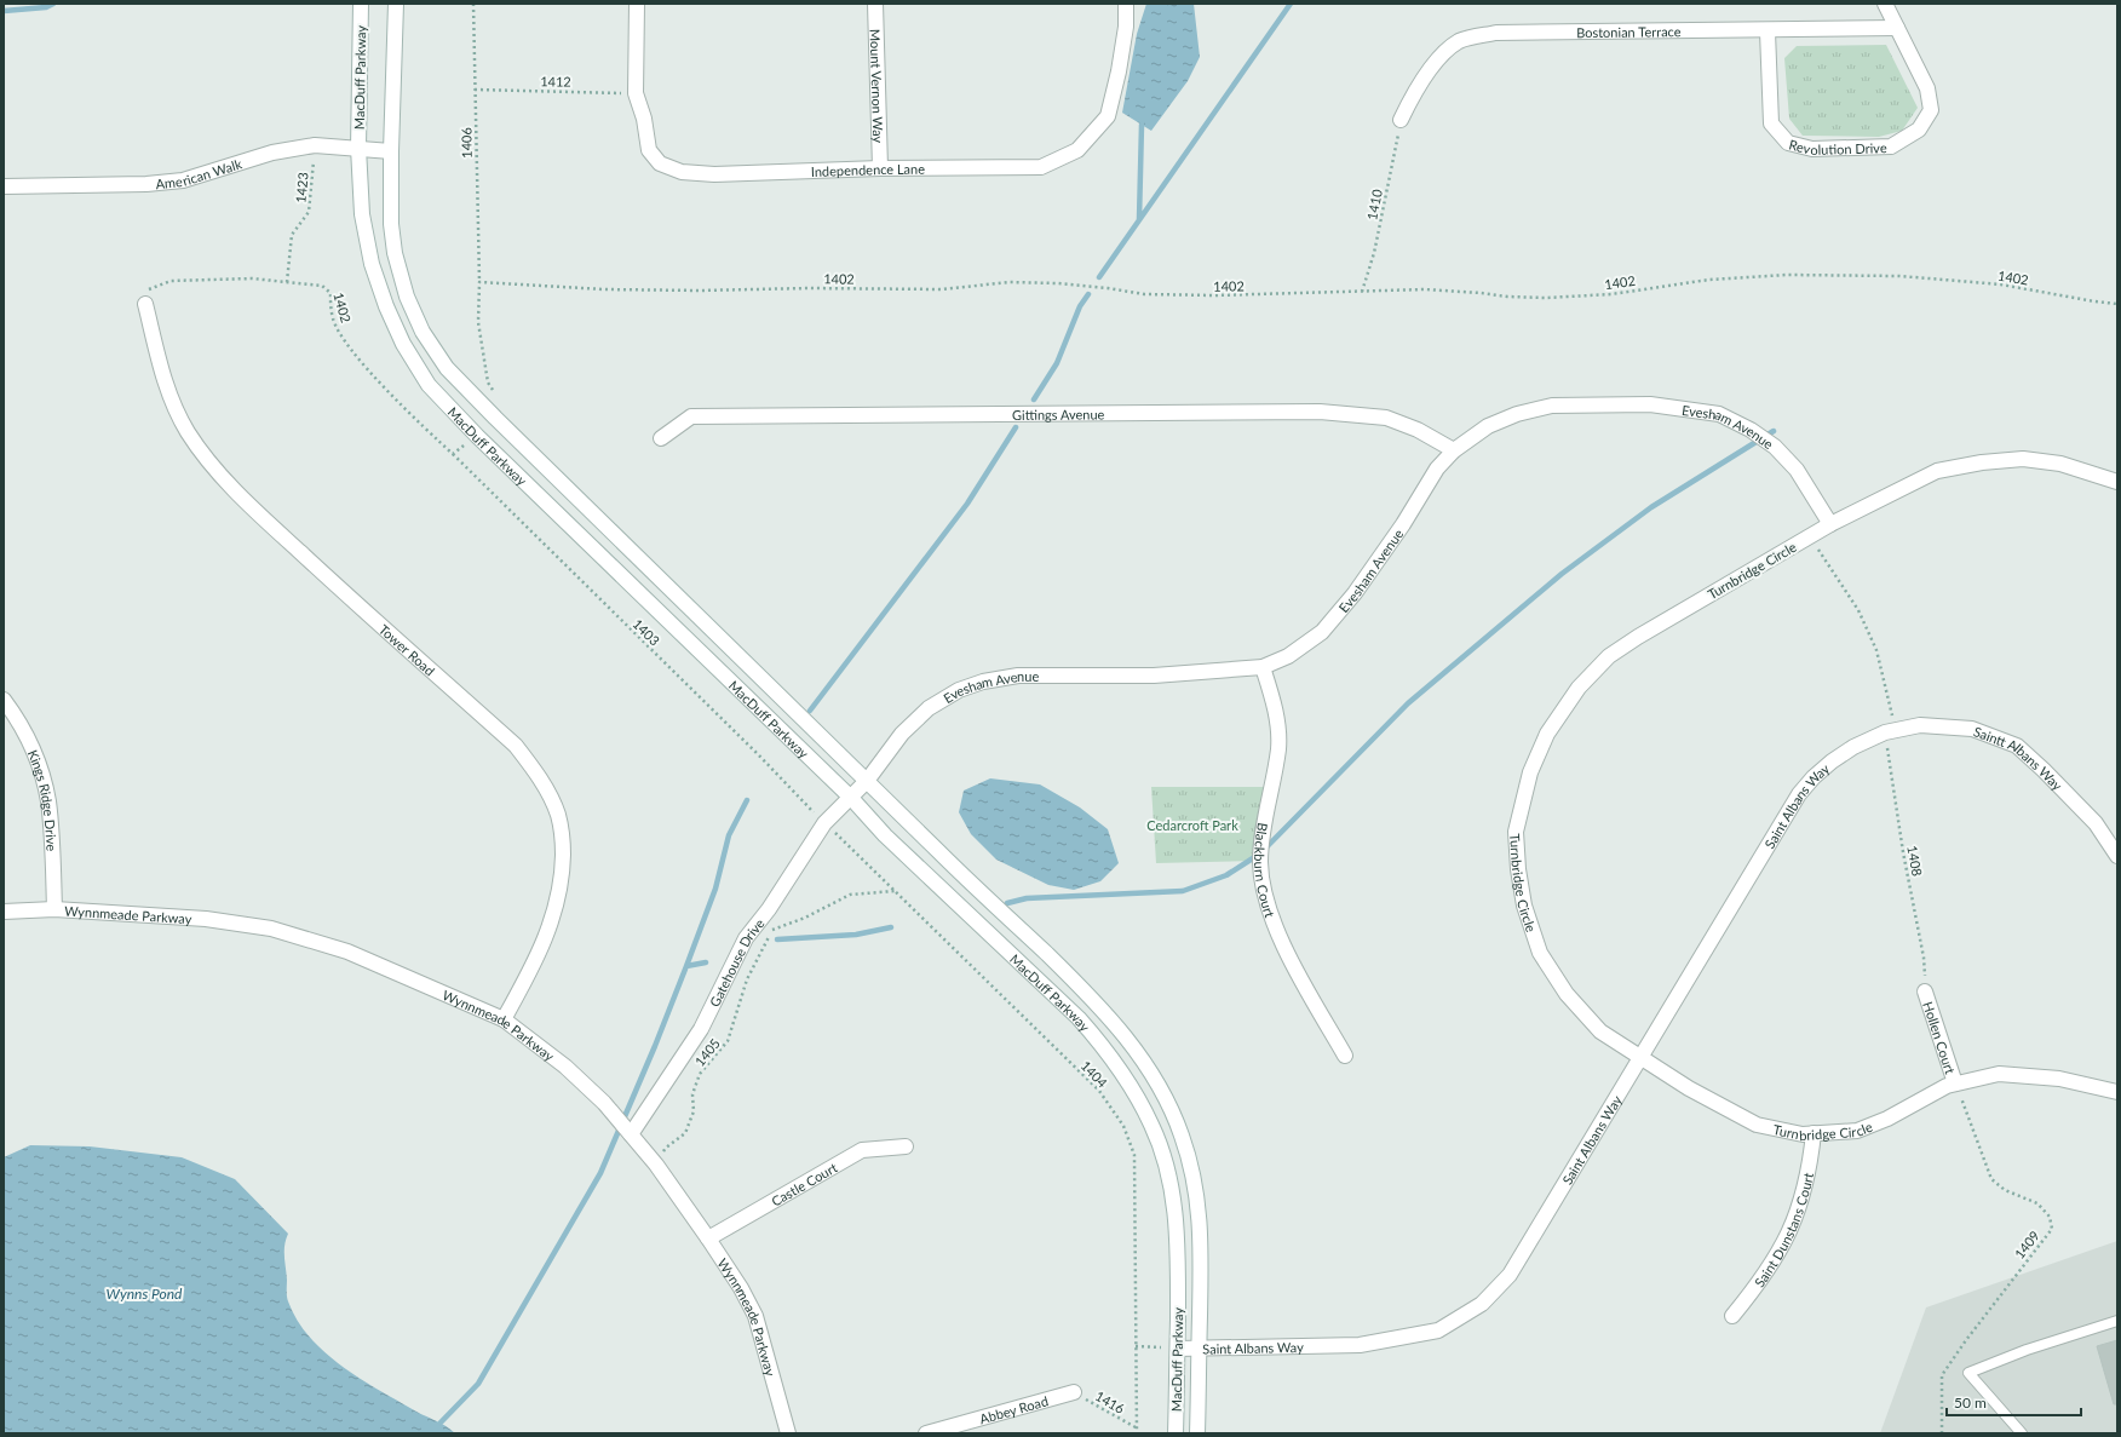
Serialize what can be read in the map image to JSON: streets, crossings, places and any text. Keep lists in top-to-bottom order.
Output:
{
  "streets": {
    "street": [
      "Bostonian Terrace",
      "MacDuff Parkway",
      "Mount Vernon Way",
      "Revolution Drive",
      "Independence Lane",
      "American Walk",
      "Gittings Avenue",
      "Evesham Avenue",
      "Turnbridge Circle",
      "Tower Road",
      "Saintt Albans Way",
      "Kings Ridge Drive",
      "Saint Albans Way",
      "Blackburn Court",
      "Wynnmeade Parkway",
      "Gatehouse Drive",
      "Hollen Court",
      "Castle Court",
      "Saint Dunstans Court",
      "Abbey Road"
    ],
    "path": [
      "1412",
      "1406",
      "1423",
      "1410",
      "1402",
      "1403",
      "1408",
      "1405",
      "1404",
      "1409",
      "1416"
    ]
  },
  "crossings": [
    ["Bostonian Terrace", "Revolution Drive"],
    ["Bostonian Terrace", "1410"],
    ["MacDuff Parkway", "American Walk"],
    ["MacDuff Parkway", "Evesham Avenue"],
    ["MacDuff Parkway", "Saint Albans Way"],
    ["MacDuff Parkway", "Gatehouse Drive"],
    ["1412", "1406"],
    ["1412", "Independence Lane"],
    ["Mount Vernon Way", "Independence Lane"],
    ["1406", "1402"],
    ["American Walk", "1423"],
    ["1423", "1402"],
    ["1410", "1402"],
    ["1402", "1403"],
    ["1402", "Tower Road"],
    ["Gittings Avenue", "Evesham Avenue"],
    ["Evesham Avenue", "Turnbridge Circle"],
    ["Evesham Avenue", "Blackburn Court"],
    ["Evesham Avenue", "Gatehouse Drive"],
    ["Turnbridge Circle", "Saint Albans Way"],
    ["Turnbridge Circle", "1408"],
    ["Turnbridge Circle", "Hollen Court"],
    ["Turnbridge Circle", "Saint Dunstans Court"],
    ["Turnbridge Circle", "1409"],
    ["1403", "Gatehouse Drive"],
    ["1403", "1404"],
    ["Tower Road", "Wynnmeade Parkway"],
    ["Saintt Albans Way", "Saint Albans Way"],
    ["Saintt Albans Way", "1408"],
    ["Kings Ridge Drive", "Wynnmeade Parkway"],
    ["Saint Albans Way", "1408"],
    ["1408", "Hollen Court"],
    ["Wynnmeade Parkway", "Gatehouse Drive"],
    ["Wynnmeade Parkway", "1405"],
    ["Wynnmeade Parkway", "Castle Court"],
    ["Gatehouse Drive", "1404"],
    ["Hollen Court", "1409"],
    ["1405", "1404"],
    ["1404", "1416"],
    ["1416", "Abbey Road"]
  ],
  "water": ["Wynns Pond"],
  "parks": ["Cedarcroft Park"],
  "scale_bar": "50 m"
}
